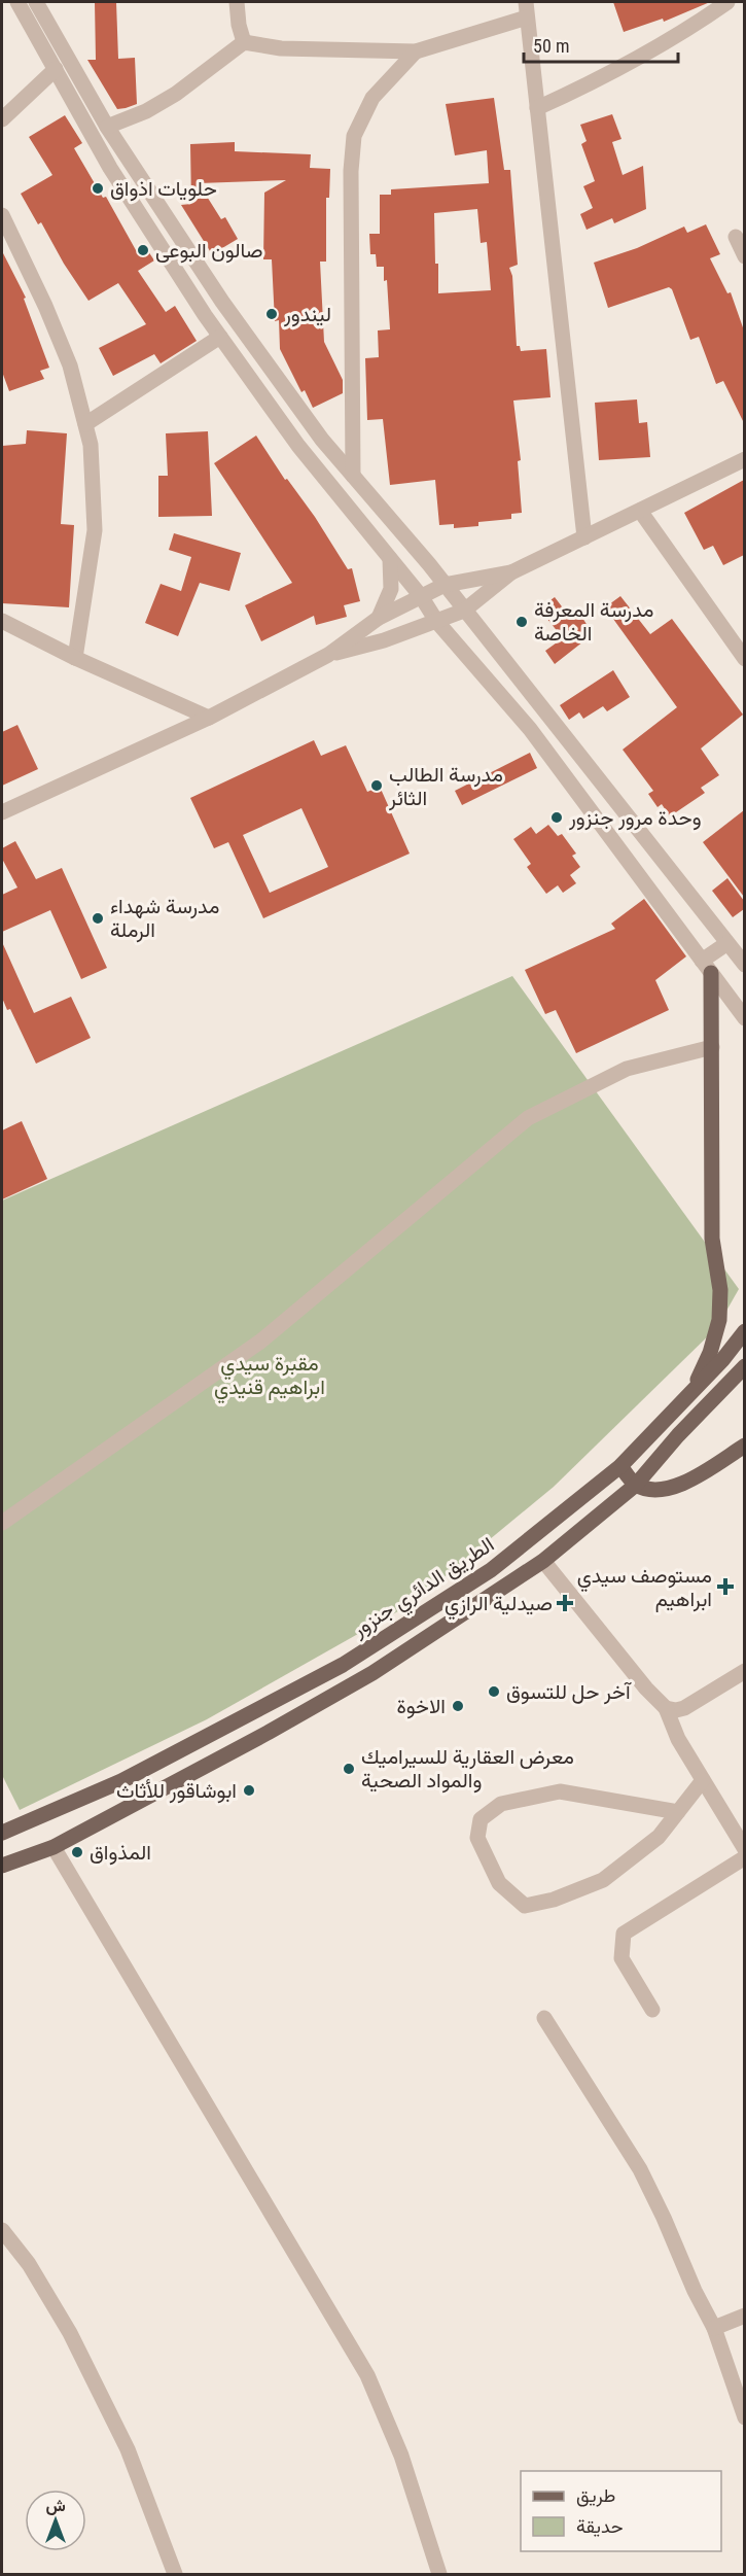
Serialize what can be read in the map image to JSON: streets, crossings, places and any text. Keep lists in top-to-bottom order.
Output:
{
  "streets": {
    "main road": ["الطريق الدائري جنزور"]
  },
  "parks": ["مقبرة سيدي ابراهيم قنيدي"],
  "places": {
    "other": [
      "حلويات اذواق",
      "صالون البوعى",
      "ليندور",
      "مدرسة المعرفة الخاصة",
      "مدرسة الطالب الثائر",
      "وحدة مرور جنزور",
      "مدرسة شهداء الرملة",
      "آخر حل للتسوق",
      "الاخوة",
      "معرض العقارية للسيراميك والمواد الصحية",
      "ابوشاقور للأثاث",
      "المذواق"
    ],
    "health": ["مستوصف سيدي ابراهيم", "صيدلية الرازي"]
  },
  "legend": ["طريق", "حديقة"],
  "scale_bar": "50 m",
  "north": "top"
}
